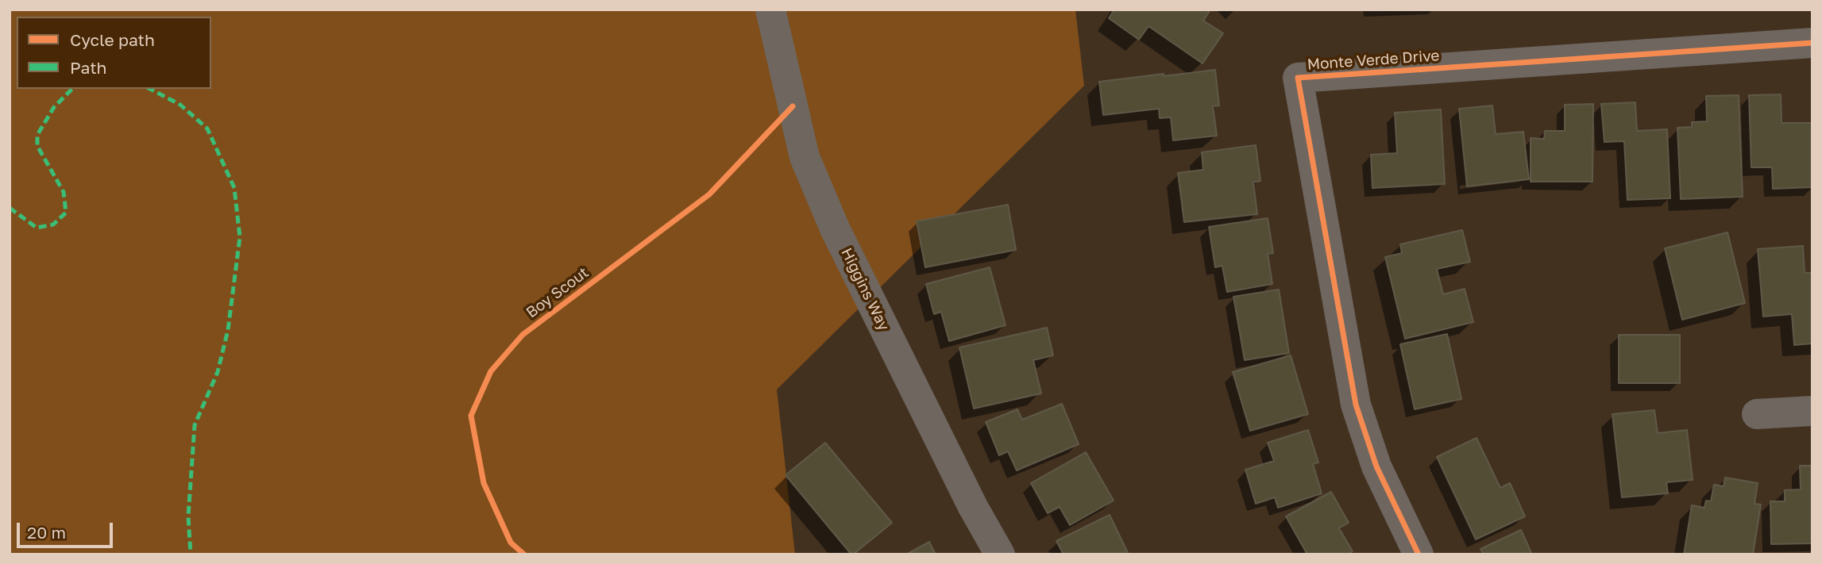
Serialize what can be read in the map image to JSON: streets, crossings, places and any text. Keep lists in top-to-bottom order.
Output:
{
  "streets": {
    "street": ["Monte Verde Drive", "Higgins Way"],
    "cycle path": ["Boy Scout"]
  },
  "legend": ["Cycle path", "Path"],
  "scale_bar": "20 m"
}
